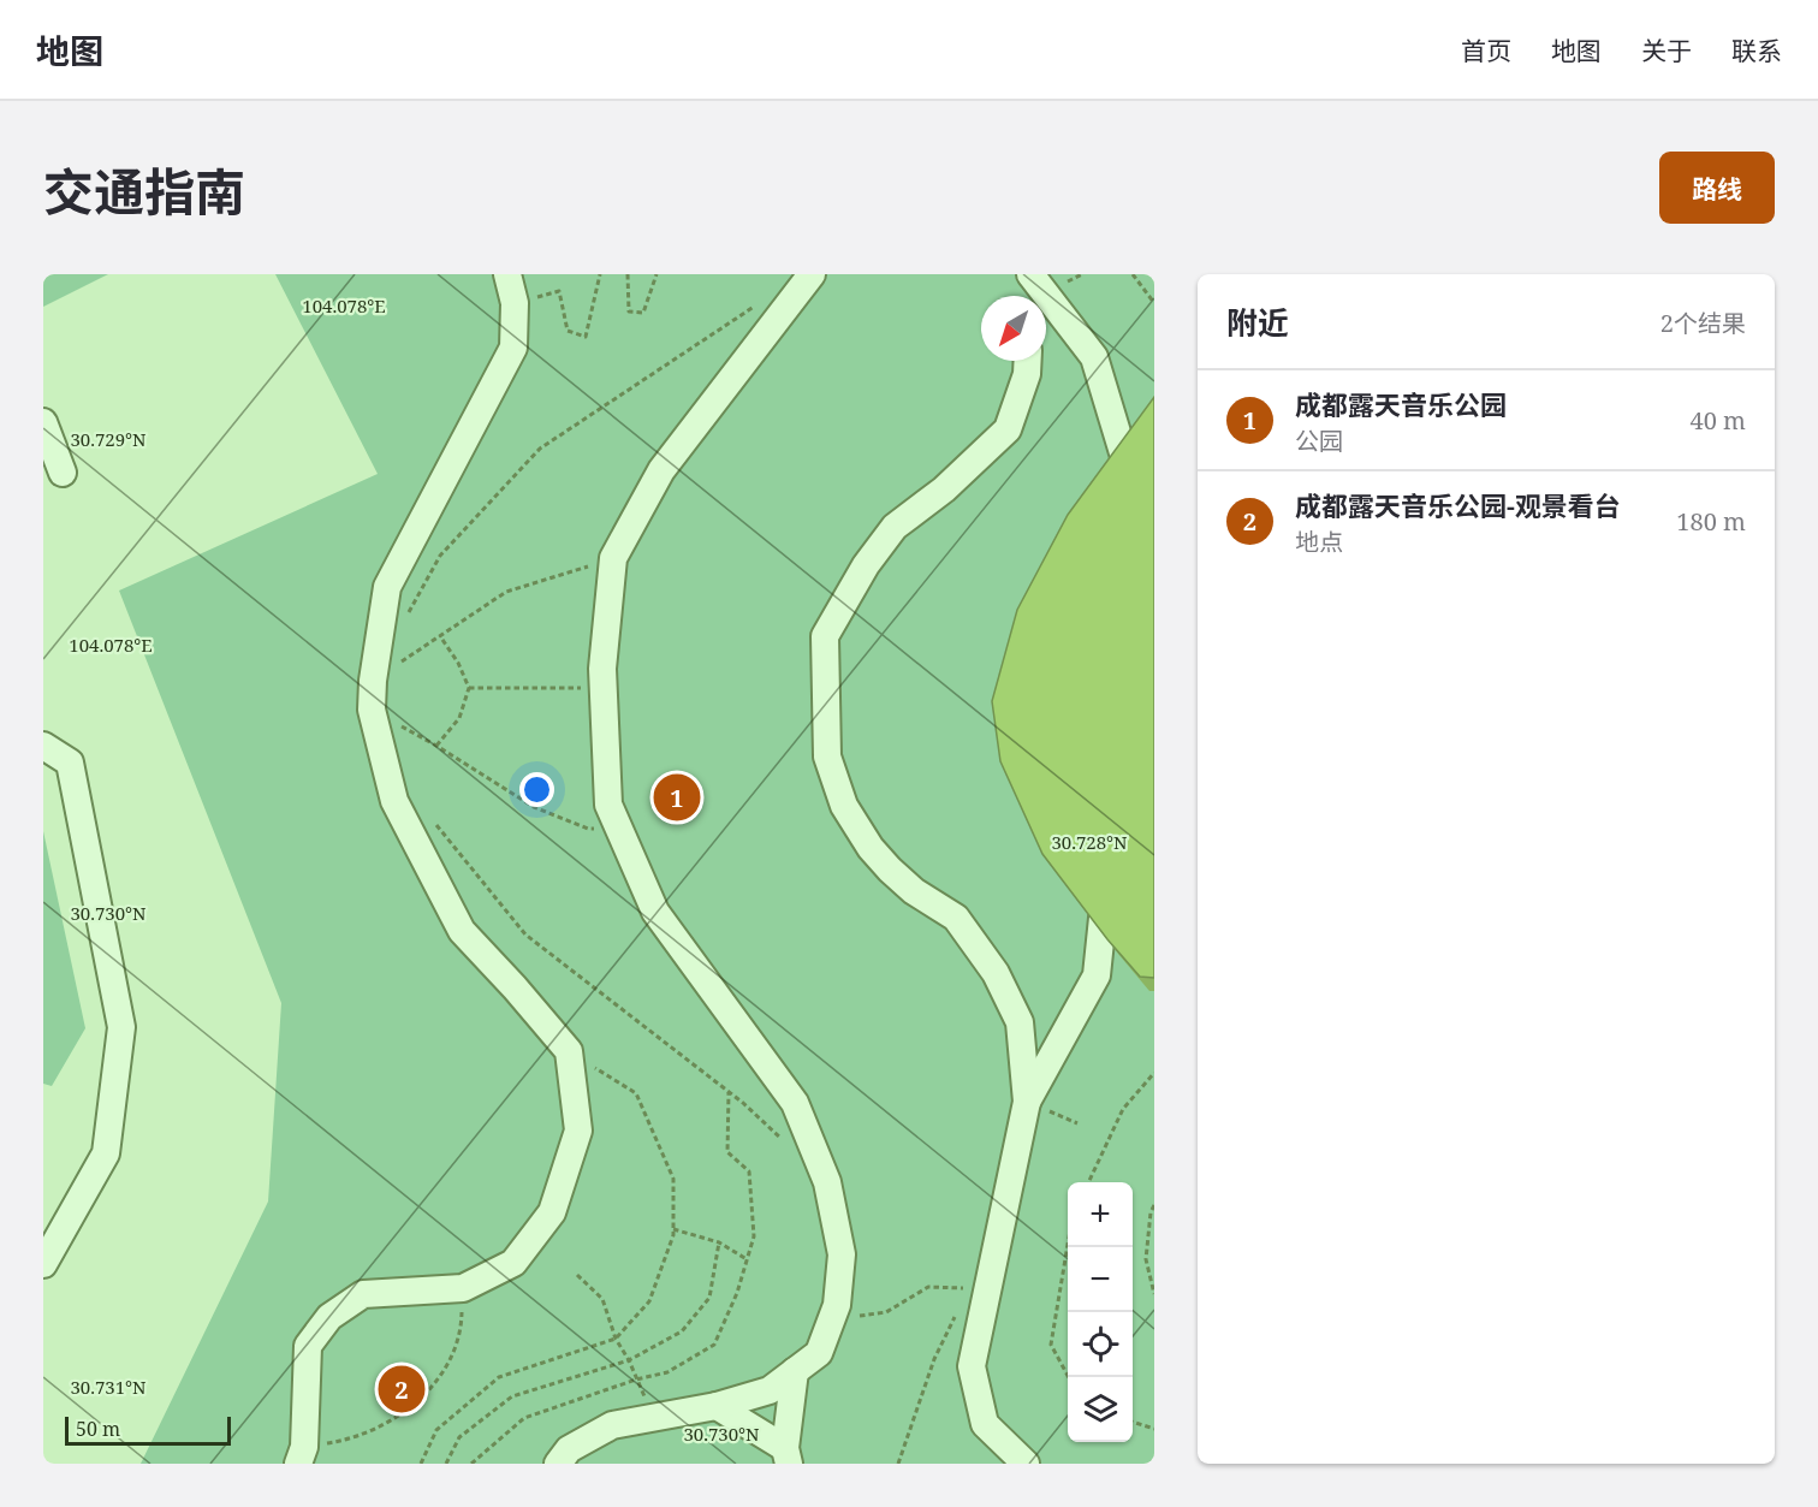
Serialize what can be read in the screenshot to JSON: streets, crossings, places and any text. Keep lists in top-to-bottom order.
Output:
{
  "scale_bar": "50 m",
  "north": "bottom left",
  "page": {
    "header": "地图",
    "nav": [
      "首页",
      "地图",
      "关于",
      "联系"
    ],
    "title": "交通指南",
    "buttons": "路线",
    "heading": ["附近", "2个结果"],
    "list": [
      {
        "mark": "1",
        "name": "成都露天音乐公园",
        "note": "公园",
        "value": "40 m"
      },
      {
        "mark": "2",
        "name": "成都露天音乐公园-观景看台",
        "note": "地点",
        "value": "180 m"
      }
    ],
    "pins": ["1", "2"],
    "map_buttons": ["+", "−"],
    "scale": "50 m"
  },
  "coordinates": [
    "104.078°E",
    "30.729°N",
    "30.728°N",
    "30.730°N",
    "30.731°N"
  ]
}
